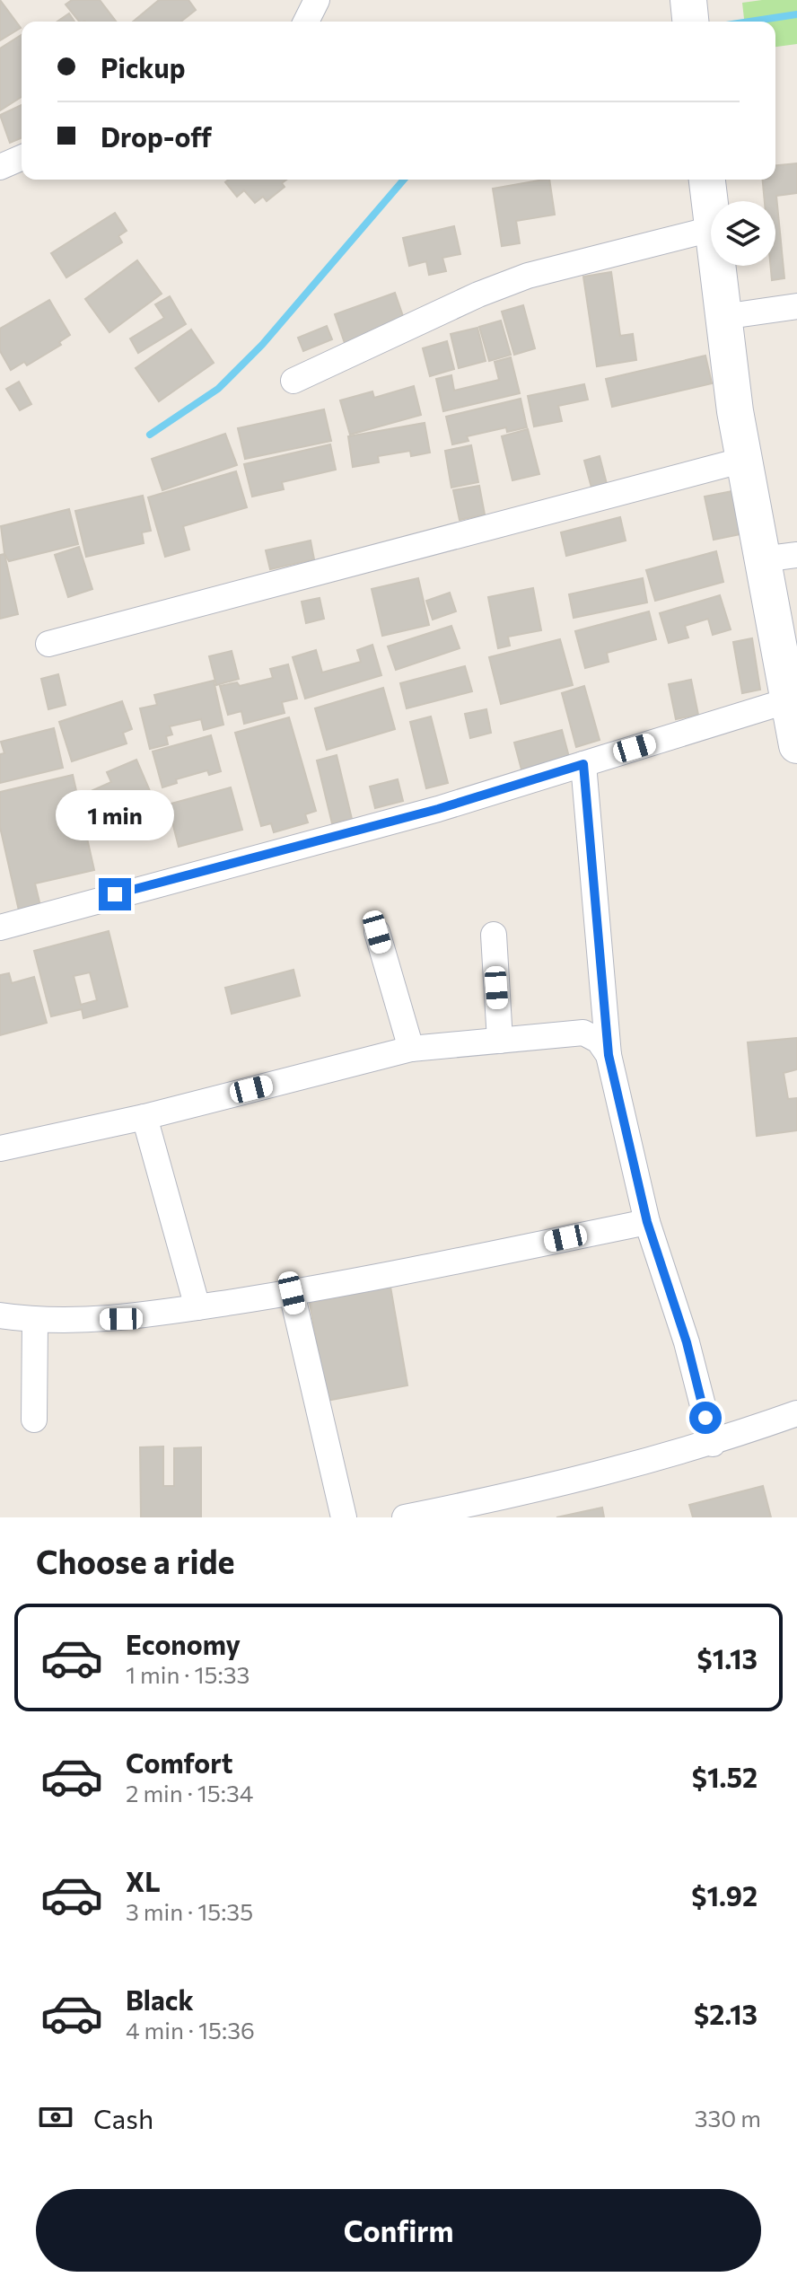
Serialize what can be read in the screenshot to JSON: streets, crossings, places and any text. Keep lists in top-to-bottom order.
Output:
{
  "page": {
    "banner": ["Pickup", "Drop-off"],
    "bubble": "1 min",
    "heading": "Choose a ride",
    "list": [
      {
        "name": "Economy",
        "note": "1 min · 15:33",
        "value": "$1.13"
      },
      {
        "name": "Comfort",
        "note": "2 min · 15:34",
        "value": "$1.52"
      },
      {
        "name": "XL",
        "note": "3 min · 15:35",
        "value": "$1.92"
      },
      {
        "name": "Black",
        "note": "4 min · 15:36",
        "value": "$2.13"
      }
    ],
    "pay": ["Cash", "330 m"],
    "buttons": "Confirm"
  }
}
